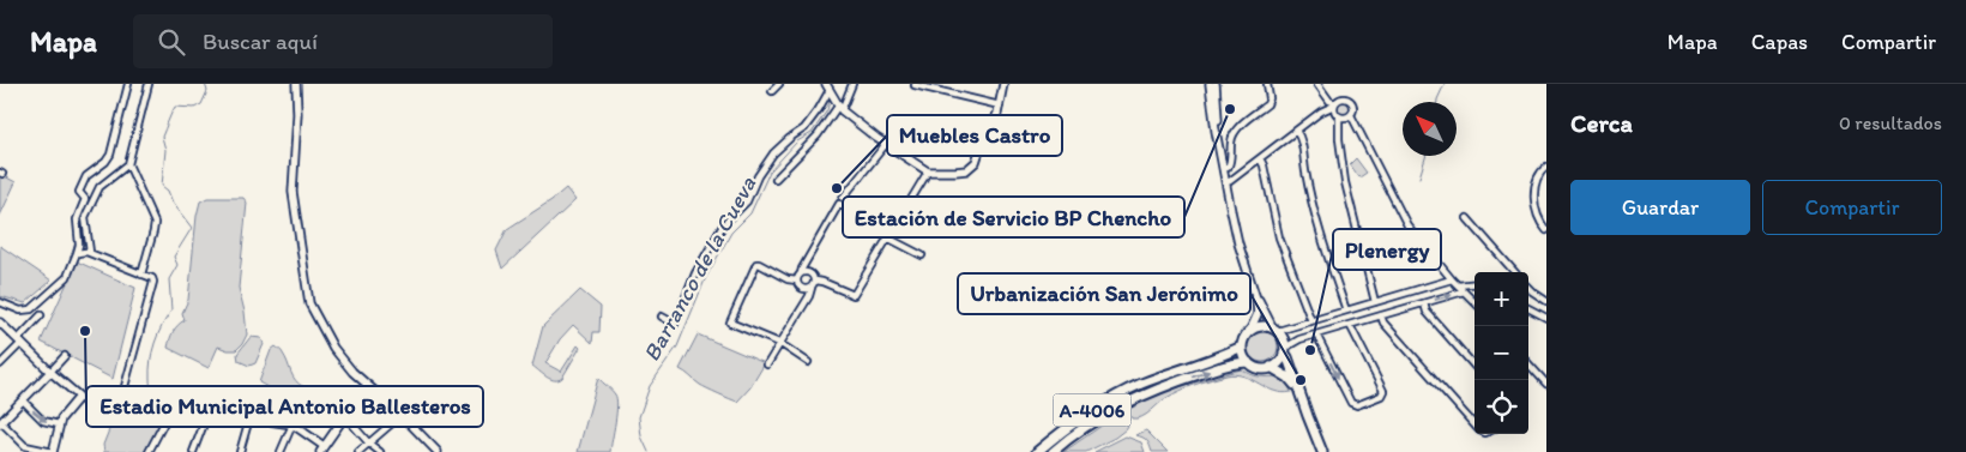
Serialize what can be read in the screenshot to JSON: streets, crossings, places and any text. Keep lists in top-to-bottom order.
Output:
{
  "streets": {
    "main road": ["A-4006"]
  },
  "water": ["Barranco de la Cueva"],
  "places": [
    "Estación de Servicio BP Chencho",
    "Muebles Castro",
    "Estadio Municipal Antonio Ballesteros",
    "Plenergy",
    "Urbanización San Jerónimo"
  ],
  "north": "top left",
  "page": {
    "header": "Mapa",
    "search": "Buscar aquí",
    "nav": ["Mapa", "Capas", "Compartir"],
    "heading": ["Cerca", "0 resultados"],
    "buttons": ["Guardar", "Compartir"],
    "map_buttons": ["+", "−"]
  }
}
